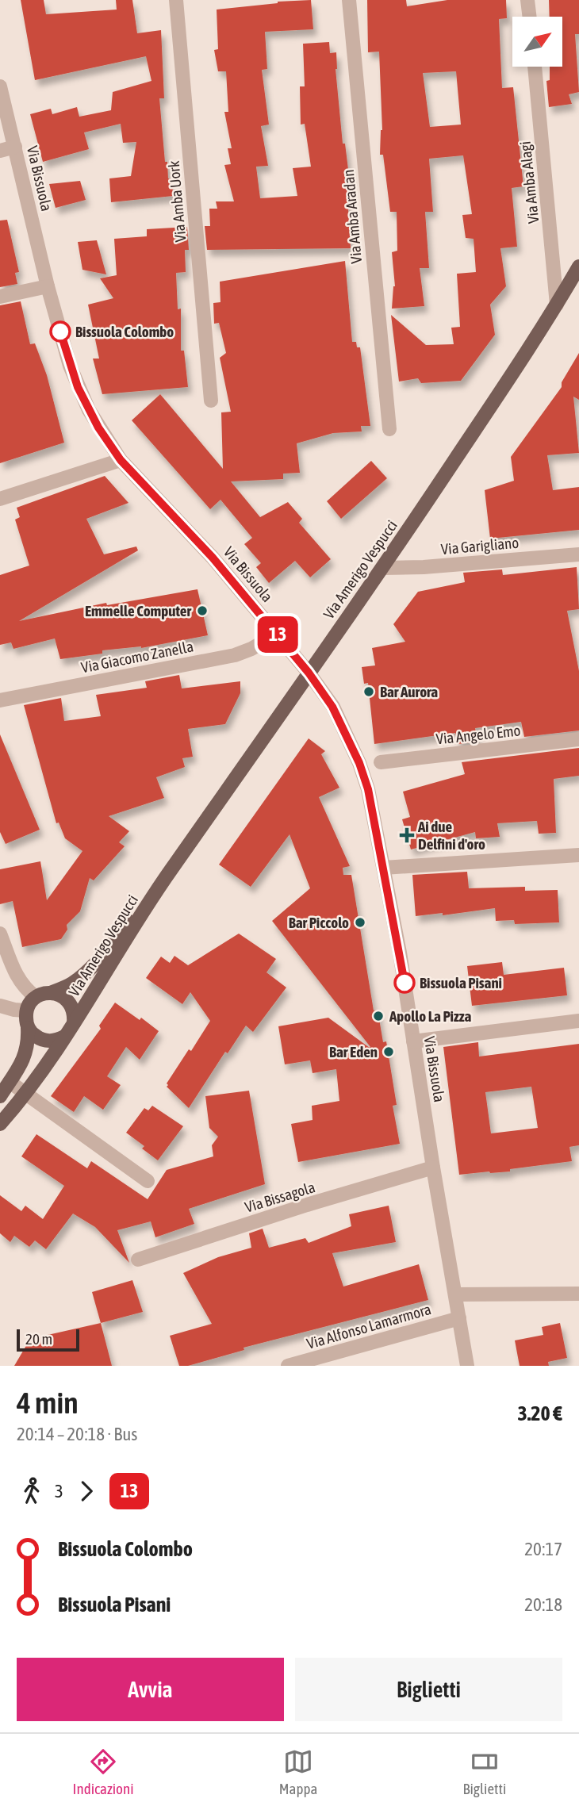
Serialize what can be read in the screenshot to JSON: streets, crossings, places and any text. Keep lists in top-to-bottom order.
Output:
{
  "streets": {
    "main road": ["Via Amerigo Vespucci"],
    "street": [
      "Via Bissuola",
      "Via Amba Alagi",
      "Via Amba Uork",
      "Via Amba Aradan",
      "Via Garigliano",
      "Via Giacomo Zanella",
      "Via Angelo Emo",
      "Via Bissagola",
      "Via Alfonso Lamarmora"
    ]
  },
  "crossings": [
    ["Via Bissuola", "Via Amerigo Vespucci"],
    ["Via Bissuola", "Via Giacomo Zanella"],
    ["Via Bissuola", "Via Bissagola"],
    ["Via Bissuola", "Via Alfonso Lamarmora"],
    ["Via Amba Alagi", "Via Amerigo Vespucci"],
    ["Via Garigliano", "Via Amerigo Vespucci"]
  ],
  "places": {
    "other": [
      "Bissuola Colombo",
      "Emmelle Computer",
      "Bar Aurora",
      "Bar Piccolo",
      "Bissuola Pisani",
      "Apollo La Pizza",
      "Bar Eden"
    ],
    "health": ["Ai due Delfini d'oro"]
  },
  "lines": ["bus line 13"],
  "scale_bar": "20 m",
  "north": "top right",
  "page": {
    "on_map": "13",
    "scale": "20 m",
    "heading": ["4 min", "20:14 – 20:18 · Bus", "3.20 €"],
    "legs": ["3", "13"],
    "list": [
      {
        "name": "Bissuola Colombo",
        "value": "20:17"
      },
      {
        "name": "Bissuola Pisani",
        "value": "20:18"
      }
    ],
    "buttons": ["Avvia", "Biglietti"],
    "tabs": ["Indicazioni", "Mappa", "Biglietti"]
  }
}
